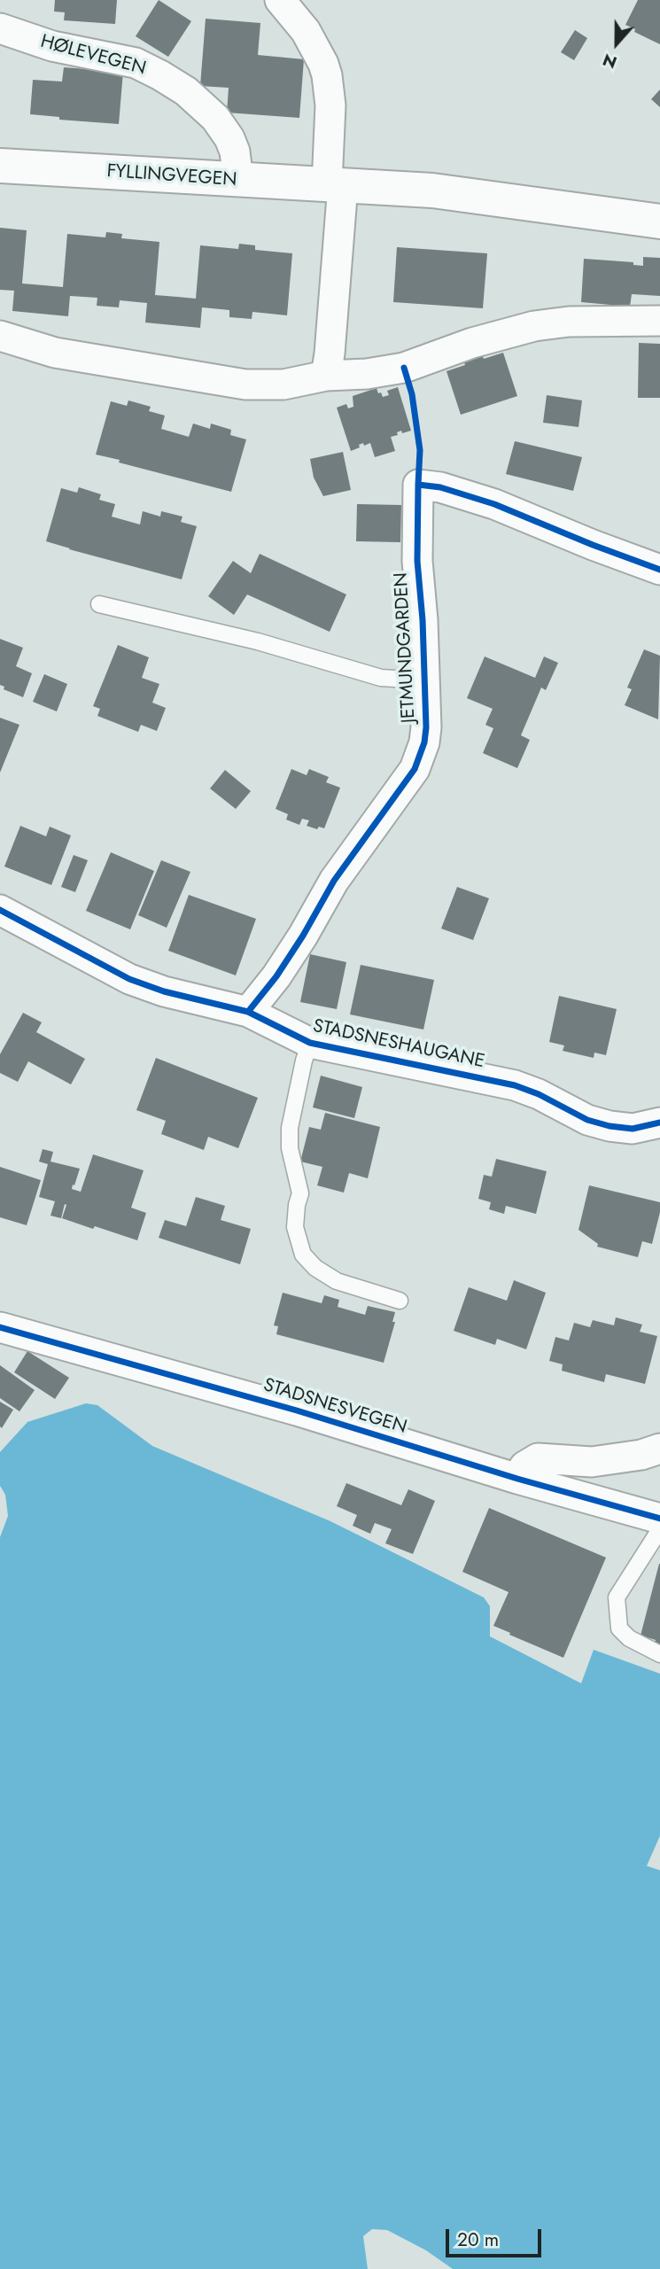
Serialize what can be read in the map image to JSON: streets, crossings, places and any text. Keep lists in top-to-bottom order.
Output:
{
  "streets": {
    "street": [
      "HØLEVEGEN",
      "FYLLINGVEGEN",
      "JETMUNDGARDEN",
      "STADSNESHAUGANE",
      "STADSNESVEGEN"
    ]
  },
  "crossings": [
    ["HØLEVEGEN", "FYLLINGVEGEN"],
    ["JETMUNDGARDEN", "STADSNESHAUGANE"]
  ],
  "scale_bar": "20 m",
  "north": "bottom"
}
